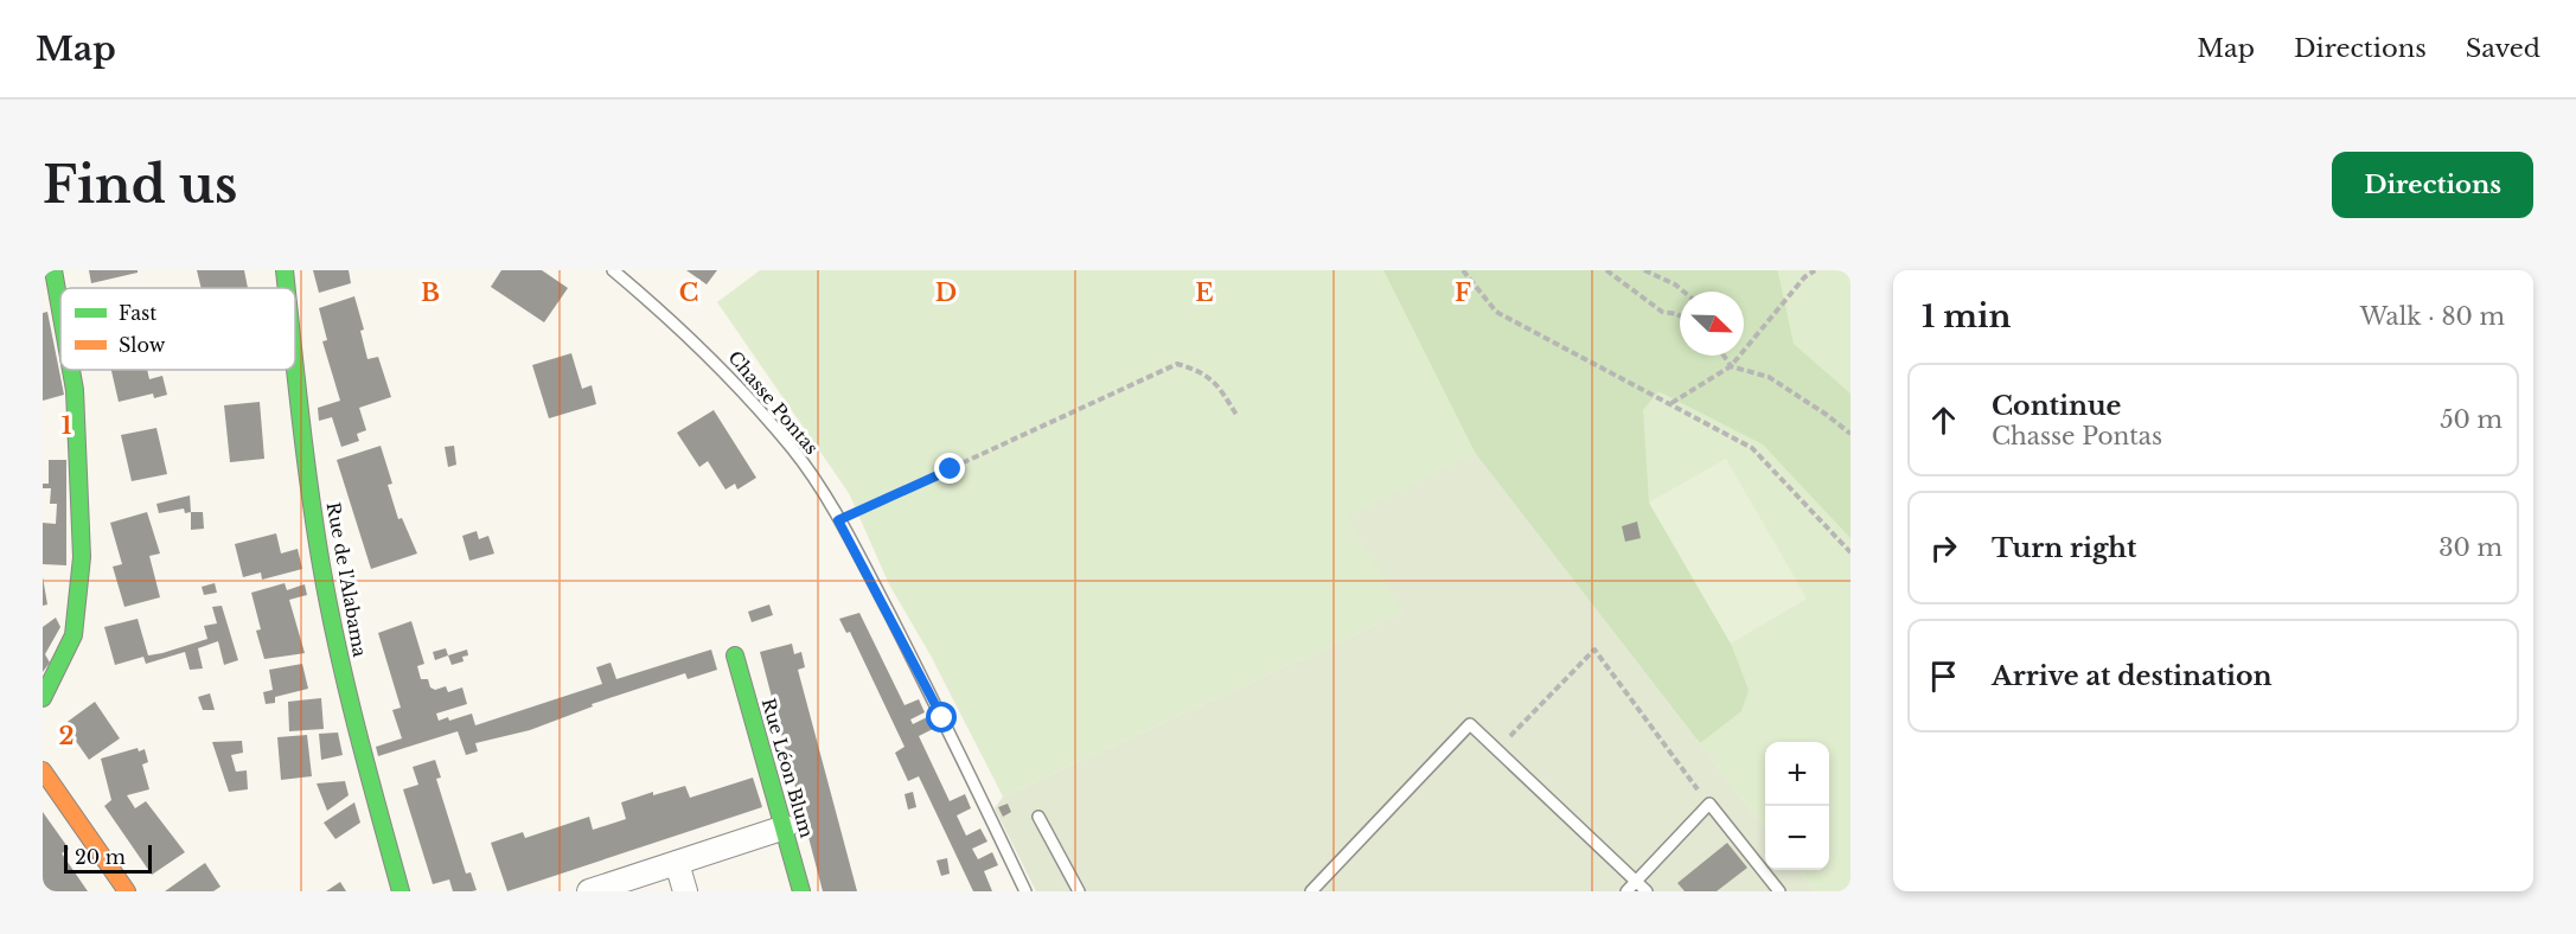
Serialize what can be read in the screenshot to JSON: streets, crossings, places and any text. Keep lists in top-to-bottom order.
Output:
{
  "streets": {
    "street": ["Rue de l'Alabama", "Rue Léon Blum"],
    "lane": ["Chasse Pontas"]
  },
  "legend": ["Fast", "Slow"],
  "scale_bar": "20 m",
  "north": "bottom right",
  "page": {
    "header": "Map",
    "nav": ["Map", "Directions", "Saved"],
    "buttons": "Directions",
    "title": "Find us",
    "heading": ["1 min", "Walk · 80 m"],
    "list": [
      ["Continue", "Chasse Pontas", "50 m"],
      ["Turn right", "30 m"],
      "Arrive at destination"
    ],
    "map_buttons": ["+", "−"],
    "scale": "20 m"
  },
  "grid": {
    "columns": [
      "B",
      "C",
      "D",
      "E",
      "F"
    ],
    "rows": ["1", "2"]
  }
}
